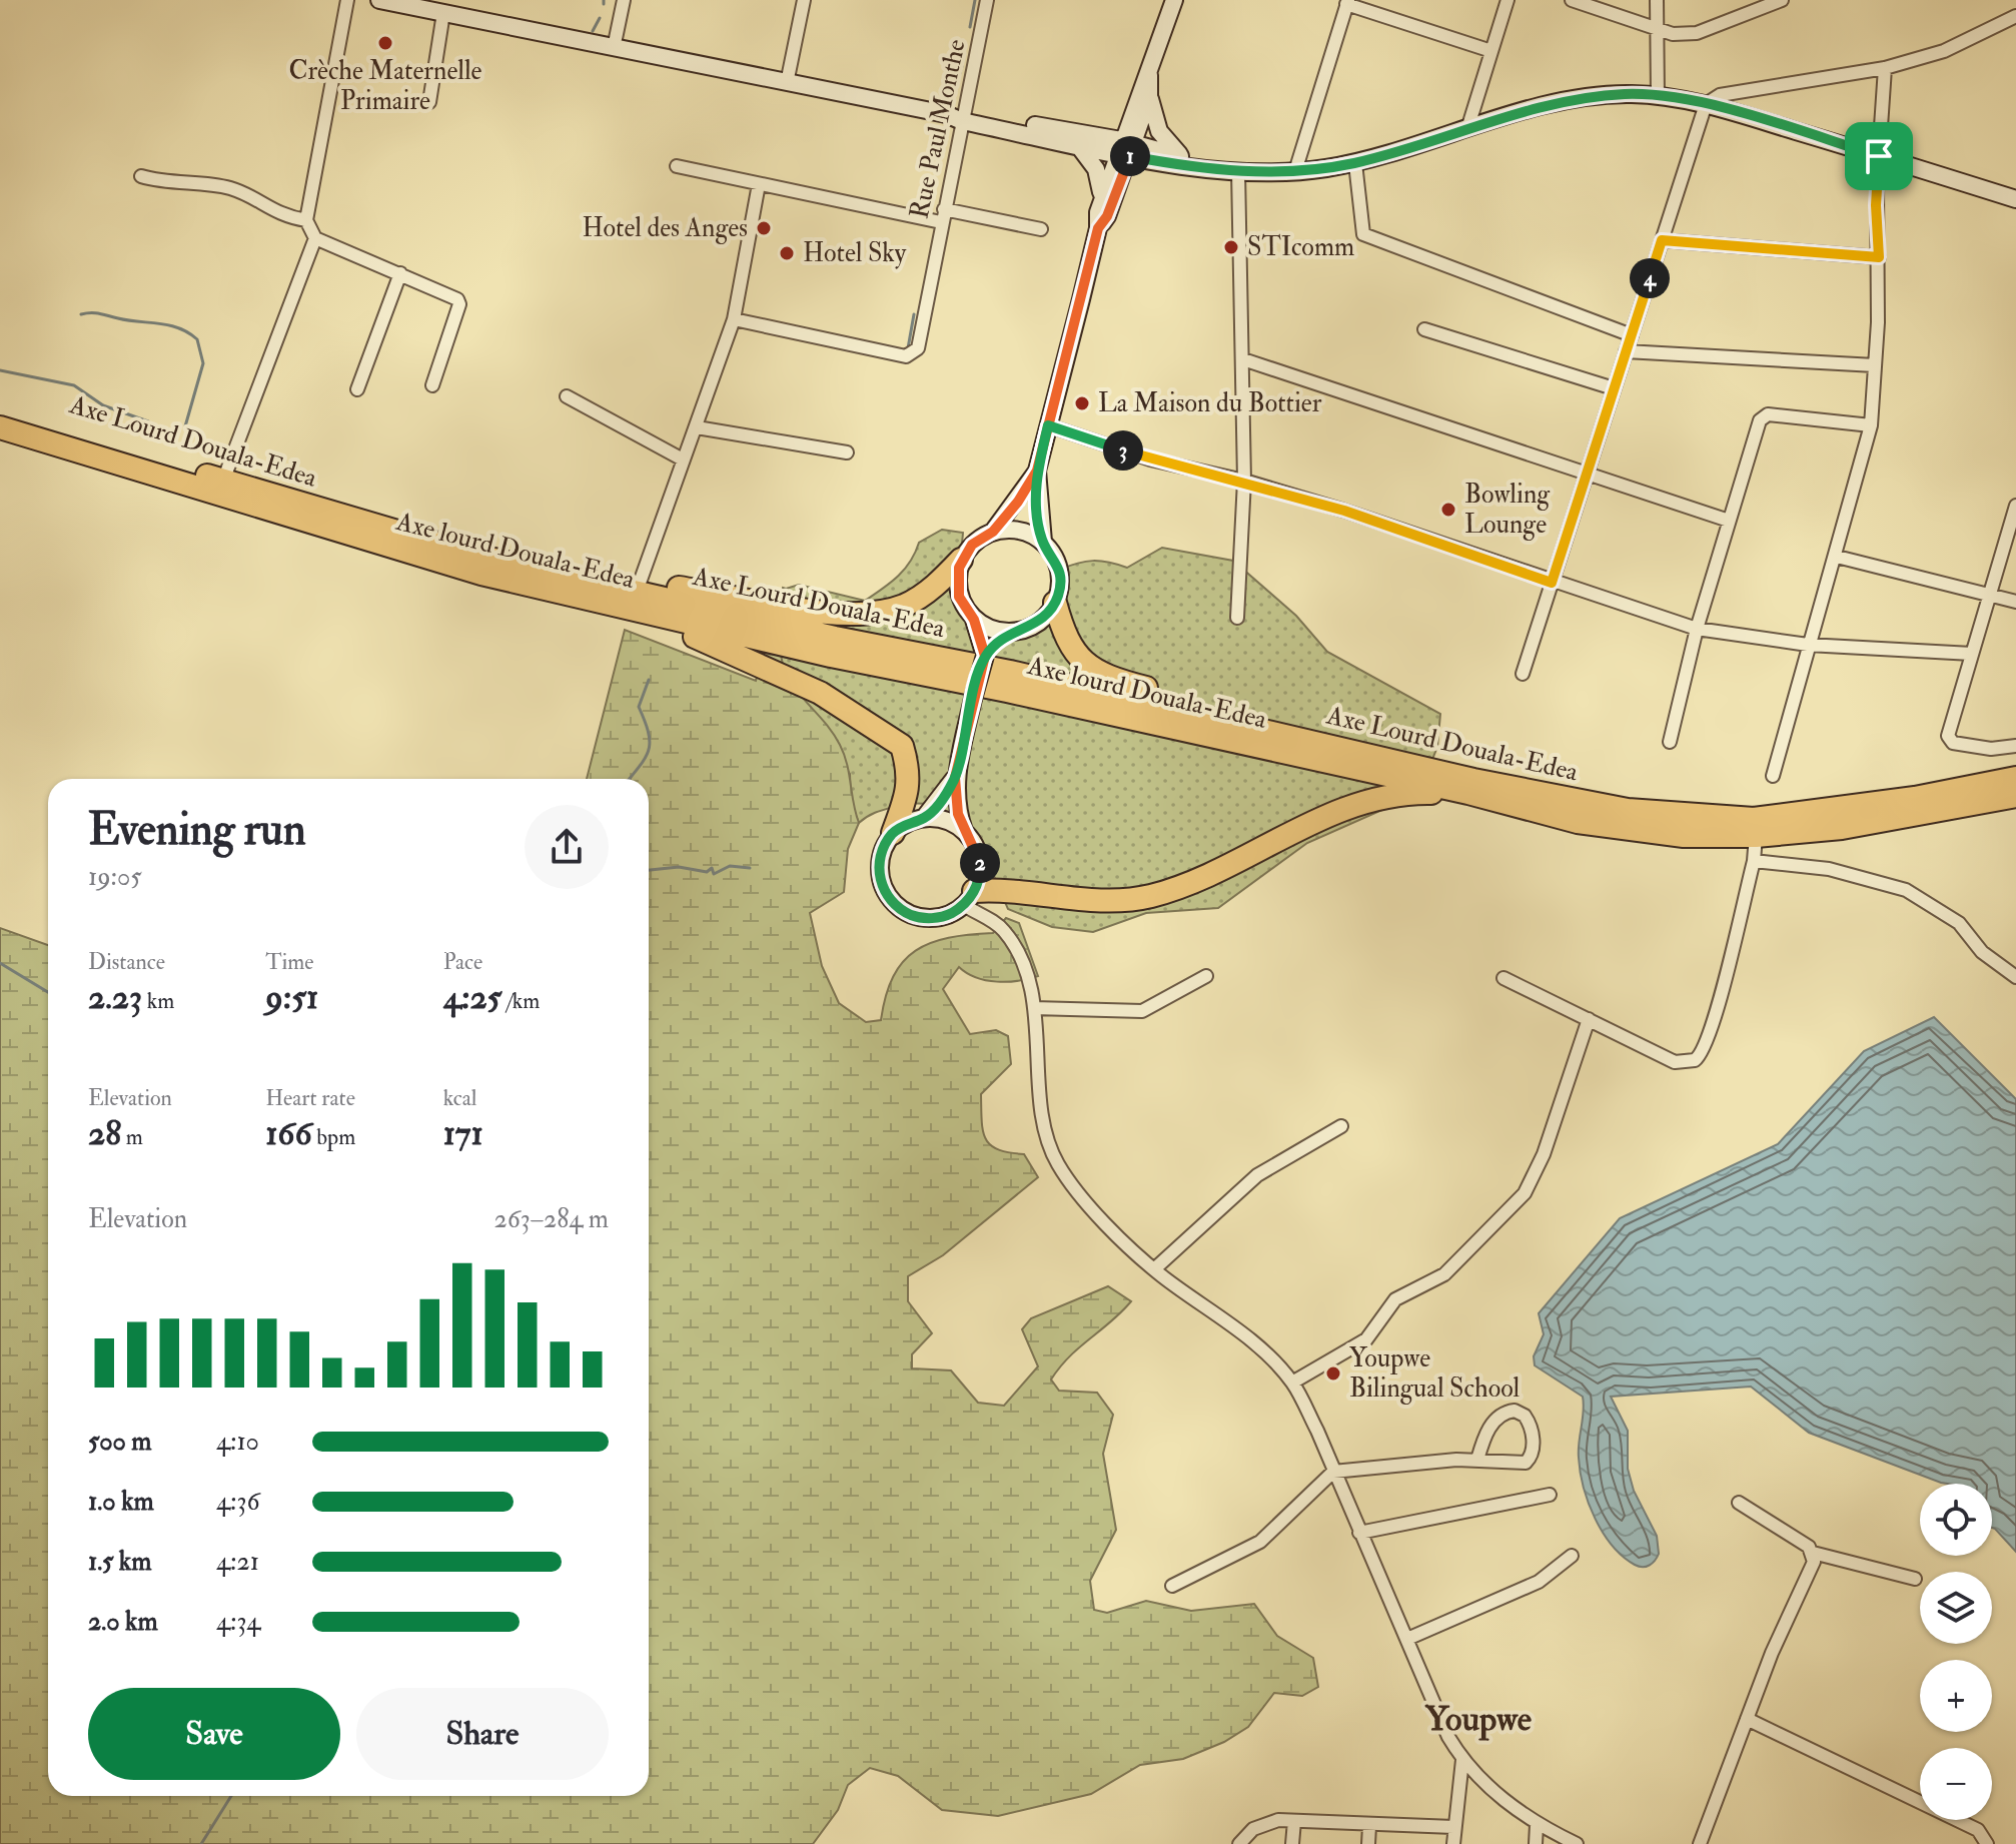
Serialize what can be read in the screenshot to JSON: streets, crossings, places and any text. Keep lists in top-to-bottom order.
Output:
{
  "streets": {
    "highway": ["Axe Lourd Douala-Edea", "Axe lourd Douala-Edea"],
    "street": ["Rue Paul Monthe"]
  },
  "crossings": [
    ["Axe Lourd Douala-Edea", "Axe lourd Douala-Edea"]
  ],
  "districts": ["Youpwe"],
  "places": [
    "Crèche Maternelle Primaire",
    "Hotel des Anges",
    "STIcomm",
    "Hotel Sky",
    "La Maison du Bottier",
    "Bowling Lounge",
    "Youpwe Bilingual School"
  ],
  "page": {
    "pins": [
      "1",
      "4",
      "3",
      "2"
    ],
    "heading": ["Evening run", "19:05"],
    "stats": [
      ["Distance", "2.23 km"],
      ["Time", "9:51"],
      ["Pace", "4:25 /km"],
      ["Elevation", "28 m"],
      ["Heart rate", "166 bpm"],
      ["kcal", "171"]
    ],
    "chart": ["Elevation", "263–284 m"],
    "list": [
      {
        "name": "500 m",
        "note": "4:10"
      },
      {
        "name": "1.0 km",
        "note": "4:36"
      },
      {
        "name": "1.5 km",
        "note": "4:21"
      },
      {
        "name": "2.0 km",
        "note": "4:34"
      }
    ],
    "map_buttons": ["+", "−"],
    "buttons": ["Save", "Share"]
  }
}
